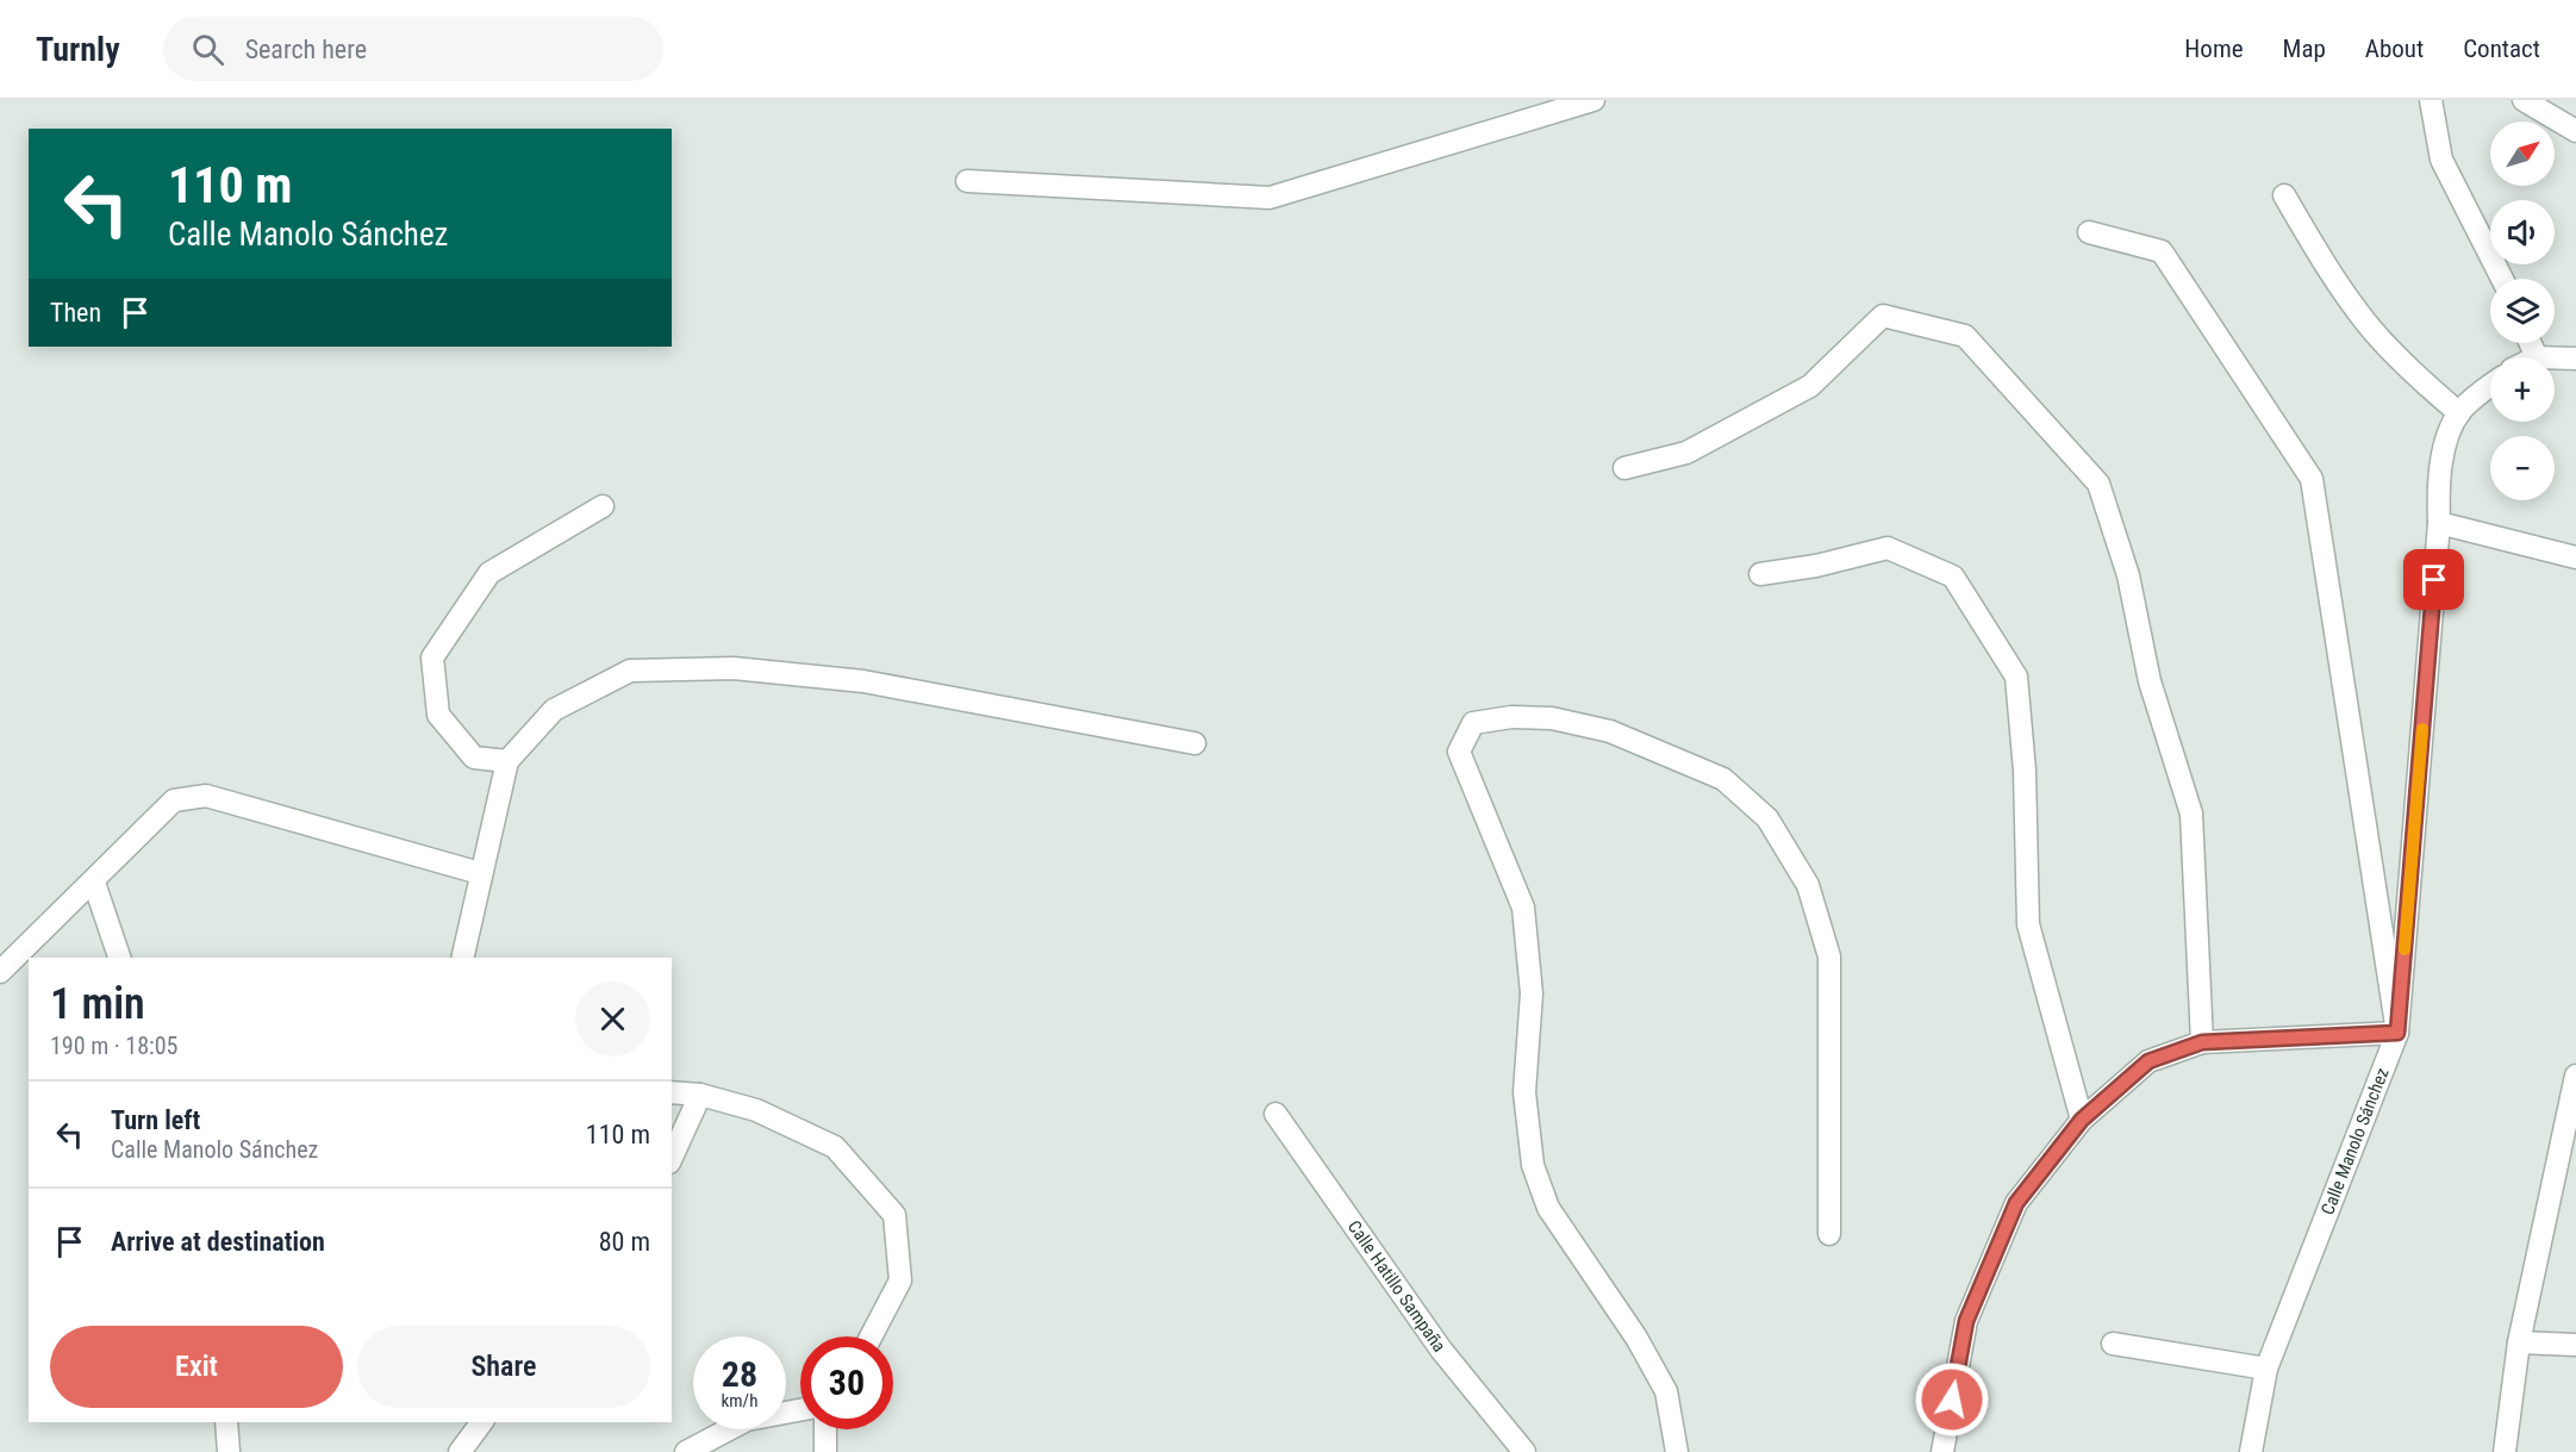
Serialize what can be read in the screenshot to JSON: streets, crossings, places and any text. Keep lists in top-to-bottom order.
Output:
{
  "streets": {
    "street": ["Calle Manolo Sánchez", "Calle Hatillo Sampaña"]
  },
  "north": "top right",
  "page": {
    "header": "Turnly",
    "search": "Search here",
    "nav": [
      "Home",
      "Map",
      "About",
      "Contact"
    ],
    "map_buttons": ["+", "−"],
    "turn": ["110 m", "Calle Manolo Sánchez"],
    "then": "Then",
    "heading": ["1 min", "190 m · 18:05"],
    "list": [
      {
        "name": "Turn left",
        "note": "Calle Manolo Sánchez",
        "value": "110 m"
      },
      {
        "name": "Arrive at destination",
        "value": "80 m"
      }
    ],
    "buttons": ["Exit", "Share"],
    "speed": "28 km/h",
    "limit": "30"
  }
}
